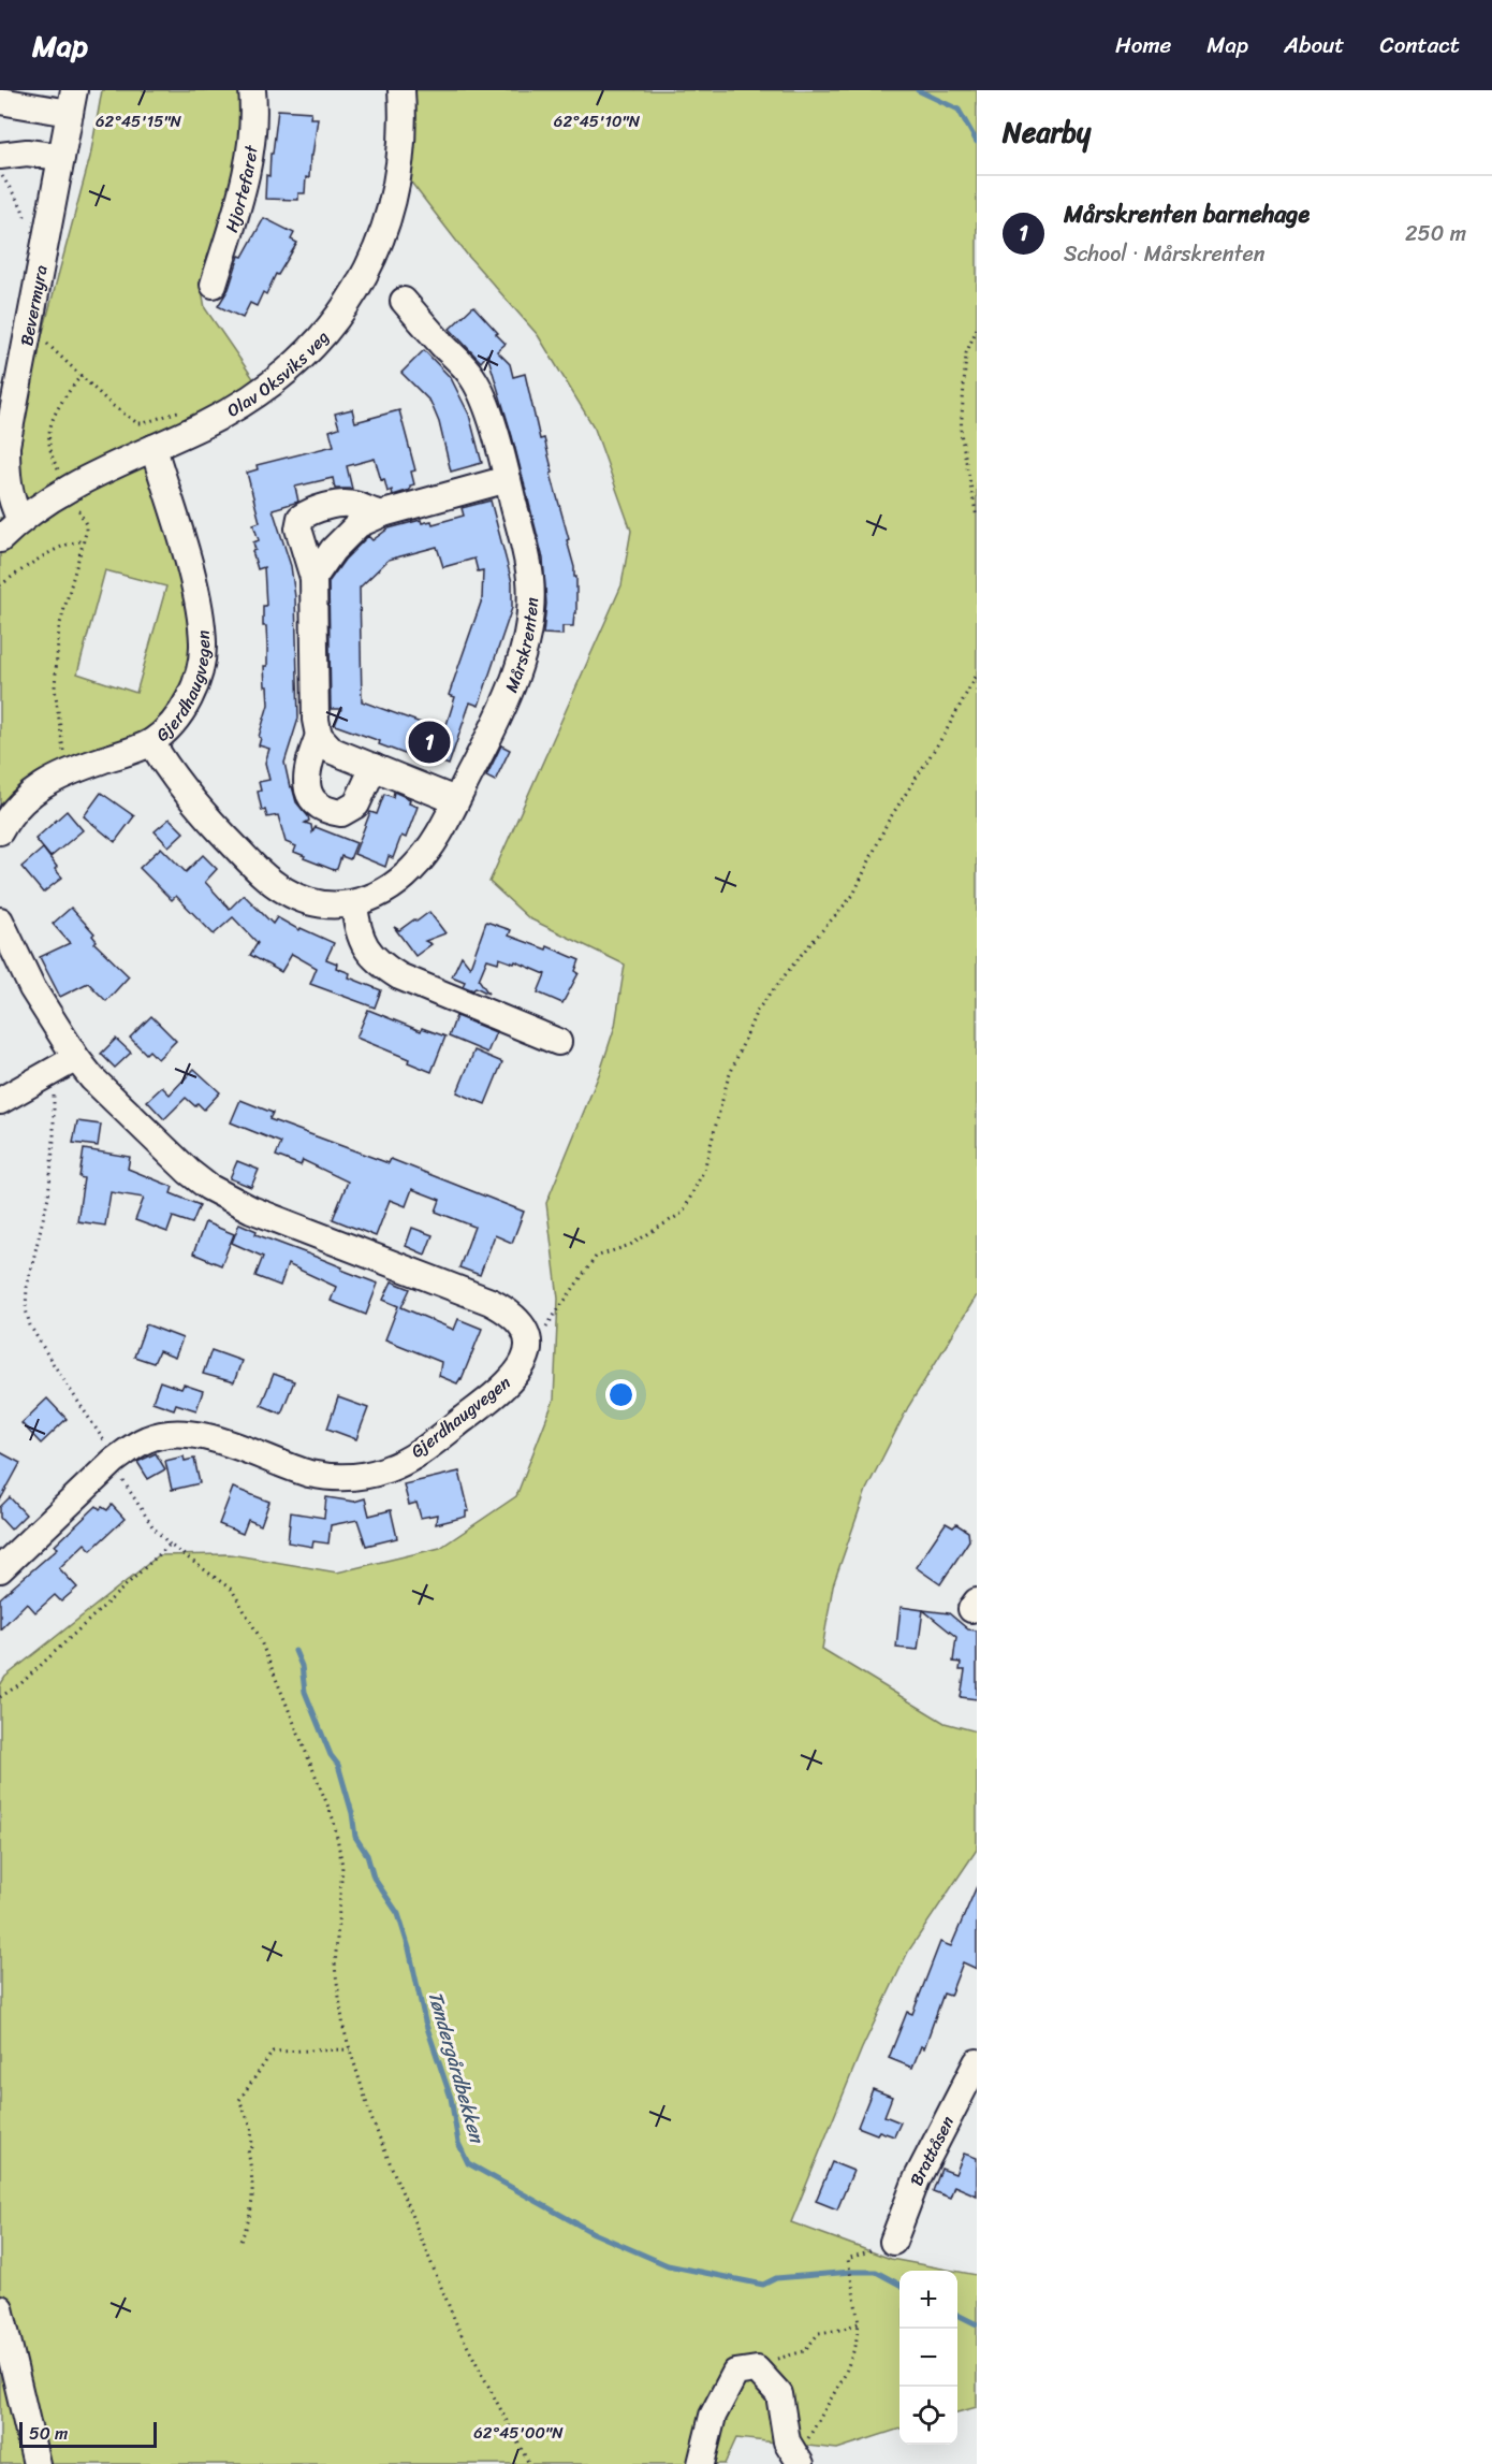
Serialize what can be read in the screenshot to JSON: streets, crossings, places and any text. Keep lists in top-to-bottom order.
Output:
{
  "streets": {
    "street": [
      "Hjortefaret",
      "Bevermyra",
      "Olav Oksviks veg",
      "Mårskrenten",
      "Gjerdhaugvegen",
      "Brattåsen"
    ]
  },
  "crossings": [
    ["Bevermyra", "Olav Oksviks veg"],
    ["Olav Oksviks veg", "Gjerdhaugvegen"],
    ["Mårskrenten", "Gjerdhaugvegen"]
  ],
  "water": ["Tøndergårdbekken"],
  "scale_bar": "50 m",
  "page": {
    "header": "Map",
    "nav": [
      "Home",
      "Map",
      "About",
      "Contact"
    ],
    "heading": "Nearby",
    "list": [
      {
        "mark": "1",
        "name": "Mårskrenten barnehage",
        "note": "School · Mårskrenten",
        "value": "250 m"
      }
    ],
    "pins": "1",
    "map_buttons": ["+", "−"],
    "scale": "50 m"
  },
  "coordinates": ["62°45'15\"N", "62°45'10\"N", "62°45'00\"N"]
}
